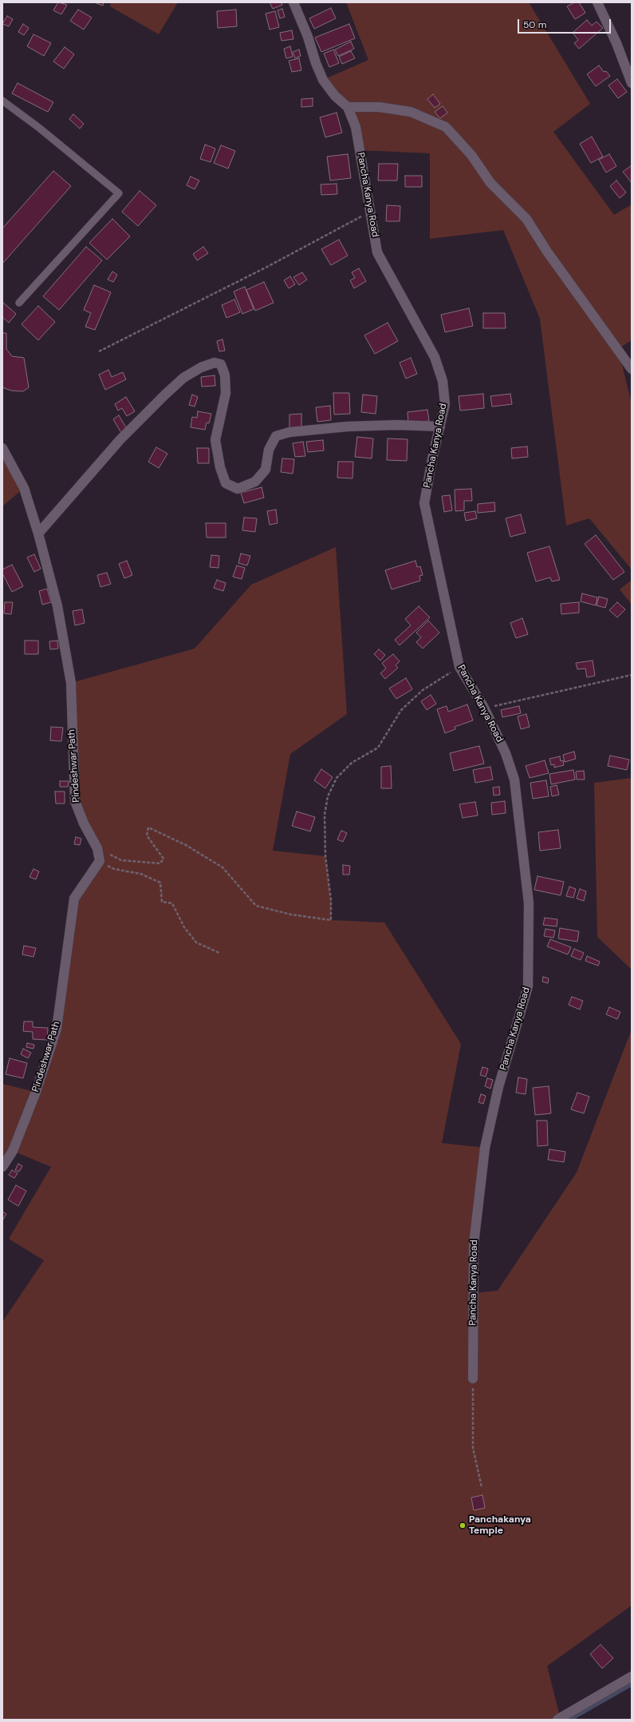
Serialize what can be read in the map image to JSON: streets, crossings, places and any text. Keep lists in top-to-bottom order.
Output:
{
  "streets": {
    "street": ["Pancha Kanya Road", "Pindeshwar Path"]
  },
  "places": ["Panchakanya Temple"],
  "scale_bar": "50 m"
}
